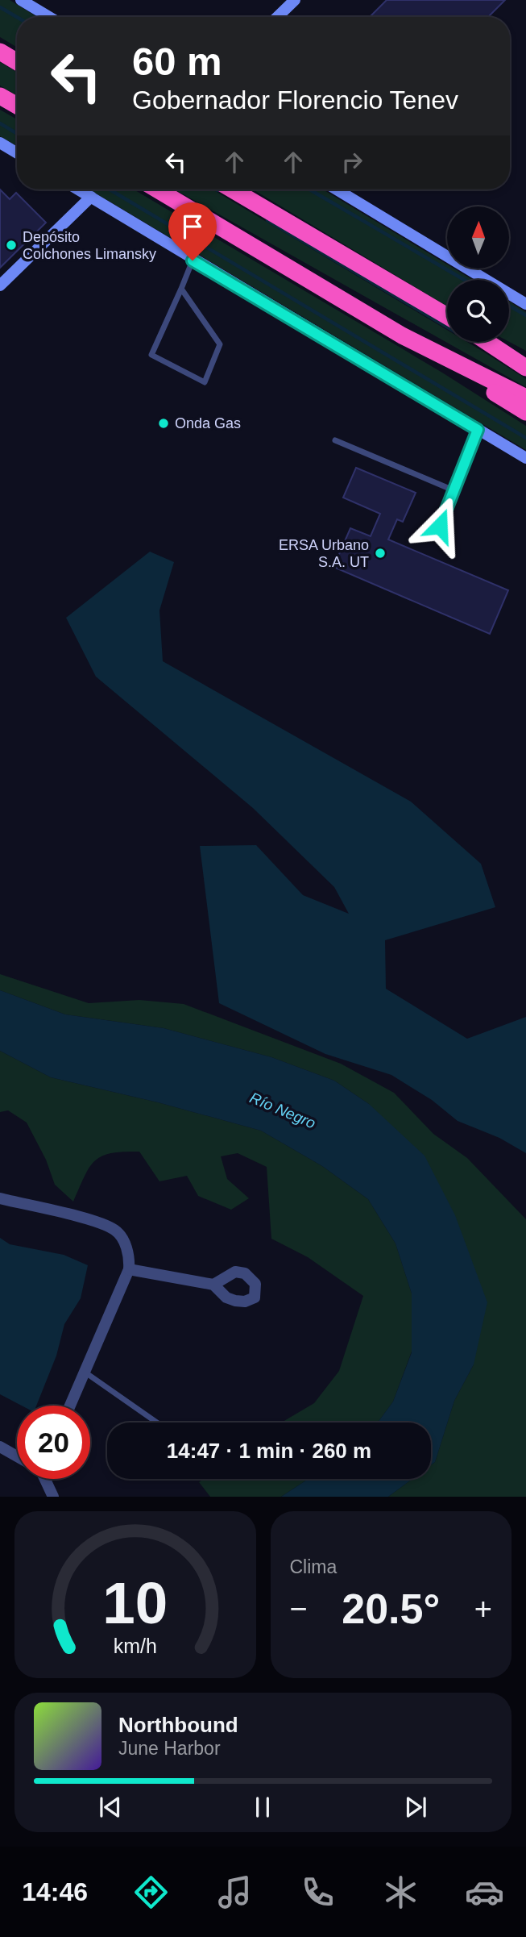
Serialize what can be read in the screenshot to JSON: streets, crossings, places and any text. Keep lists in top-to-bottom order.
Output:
{
  "water": ["Río Negro"],
  "places": ["Depósito Colchones Limansky", "Onda Gas", "ERSA Urbano S.A. UT"],
  "north": "top",
  "page": {
    "turn": ["60 m", "Gobernador Florencio Tenev"],
    "limit": "20",
    "trip": "14:47 · 1 min · 260 m",
    "tile": "Clima",
    "heat": ["−", "20.5°", "+"],
    "song": ["Northbound", "June Harbor"],
    "tabs": "14:46",
    "gauge": ["10", "km/h"]
  }
}
